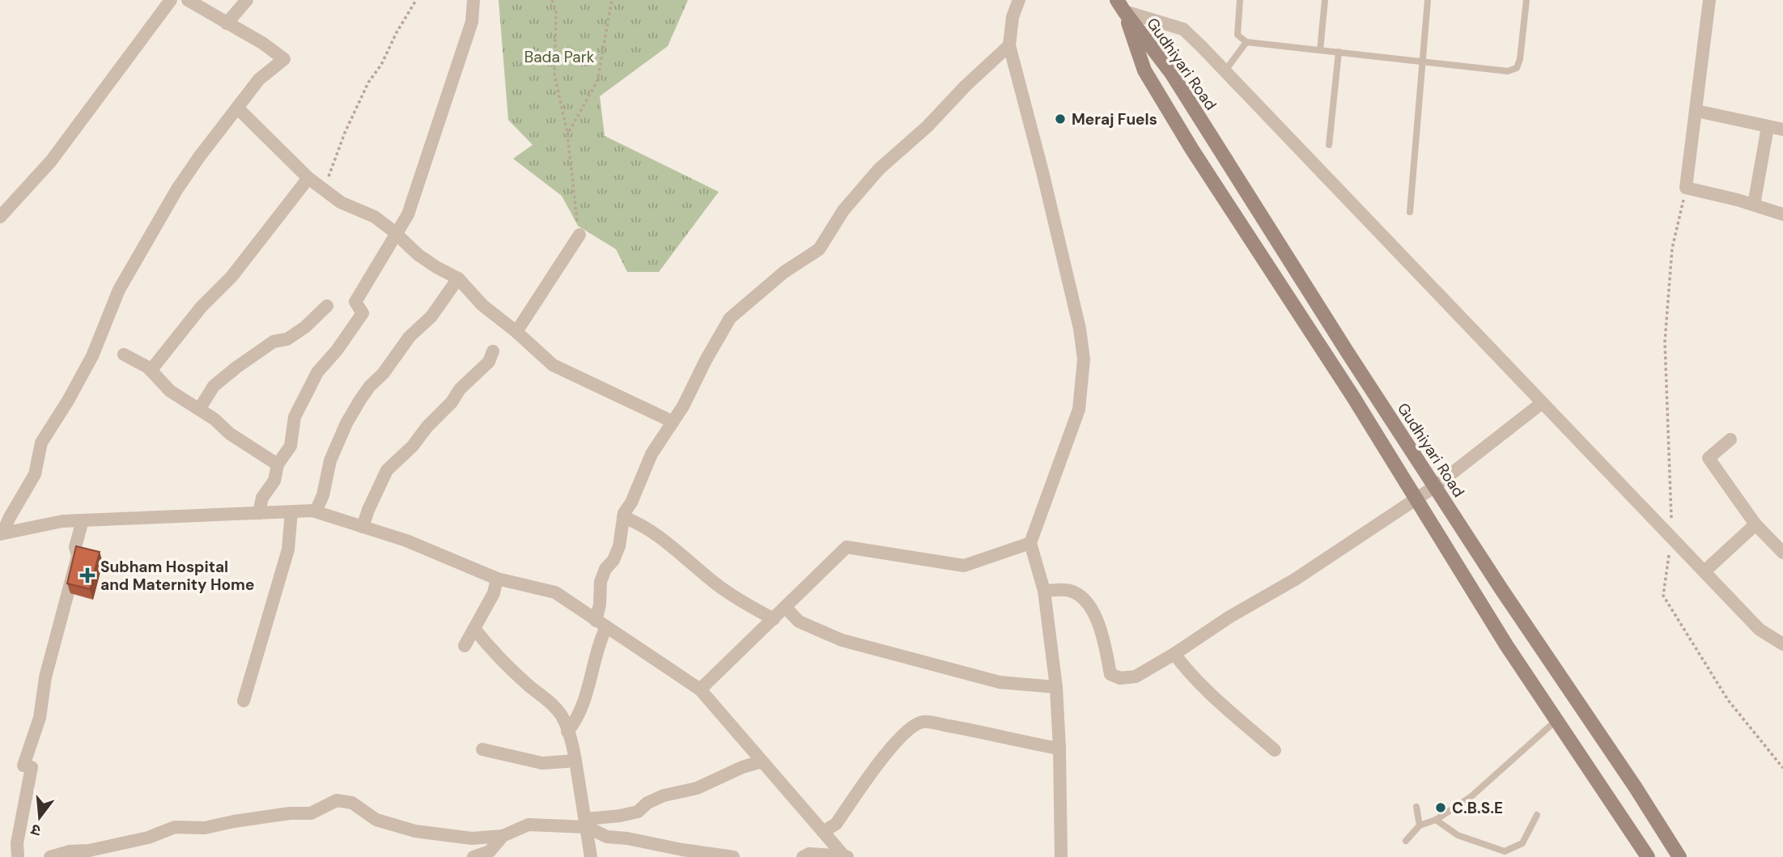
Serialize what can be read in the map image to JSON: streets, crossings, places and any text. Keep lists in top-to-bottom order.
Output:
{
  "streets": {
    "street": ["Gudhiyari Road"]
  },
  "parks": ["Bada Park"],
  "places": {
    "other": ["Meraj Fuels", "C.B.S.E"],
    "health": ["Subham Hospital and Maternity Home"]
  },
  "north": "bottom"
}
